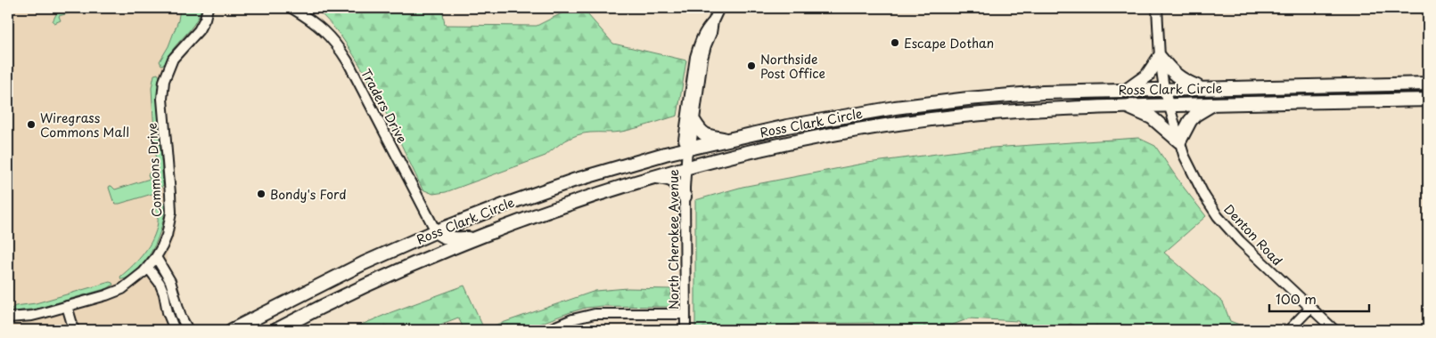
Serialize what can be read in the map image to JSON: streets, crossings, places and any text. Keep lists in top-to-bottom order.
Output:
{
  "streets": {
    "highway": ["Ross Clark Circle"],
    "street": [
      "Traders Drive",
      "Commons Drive",
      "Denton Road",
      "North Cherokee Avenue"
    ]
  },
  "crossings": [
    ["Ross Clark Circle", "Traders Drive"],
    ["Ross Clark Circle", "Denton Road"],
    ["Ross Clark Circle", "North Cherokee Avenue"]
  ],
  "places": [
    "Escape Dothan",
    "Northside Post Office",
    "Wiregrass Commons Mall",
    "Bondy's Ford"
  ],
  "scale_bar": "100 m"
}
